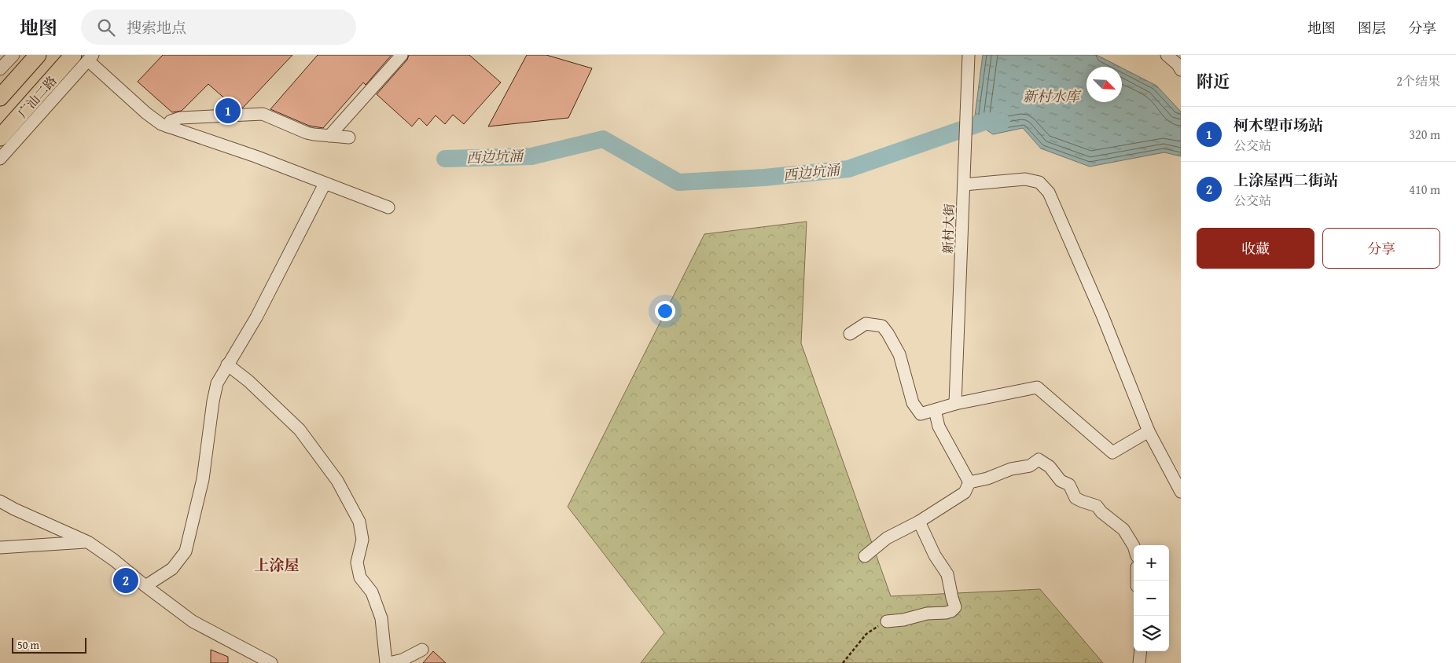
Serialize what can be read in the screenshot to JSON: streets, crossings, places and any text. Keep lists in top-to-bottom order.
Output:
{
  "streets": {
    "highway": ["广汕二路"],
    "street": ["新村大街"]
  },
  "districts": ["上涂屋"],
  "water": ["新村水库", "西边坑涌"],
  "scale_bar": "50 m",
  "north": "bottom right",
  "page": {
    "header": "地图",
    "search": "搜索地点",
    "nav": ["地图", "图层", "分享"],
    "heading": ["附近", "2个结果"],
    "pins": ["1", "2"],
    "list": [
      {
        "mark": "1",
        "name": "柯木塱市场站",
        "note": "公交站",
        "value": "320 m"
      },
      {
        "mark": "2",
        "name": "上涂屋西二街站",
        "note": "公交站",
        "value": "410 m"
      }
    ],
    "buttons": ["收藏", "分享"],
    "map_buttons": ["+", "−"],
    "scale": "50 m"
  }
}
